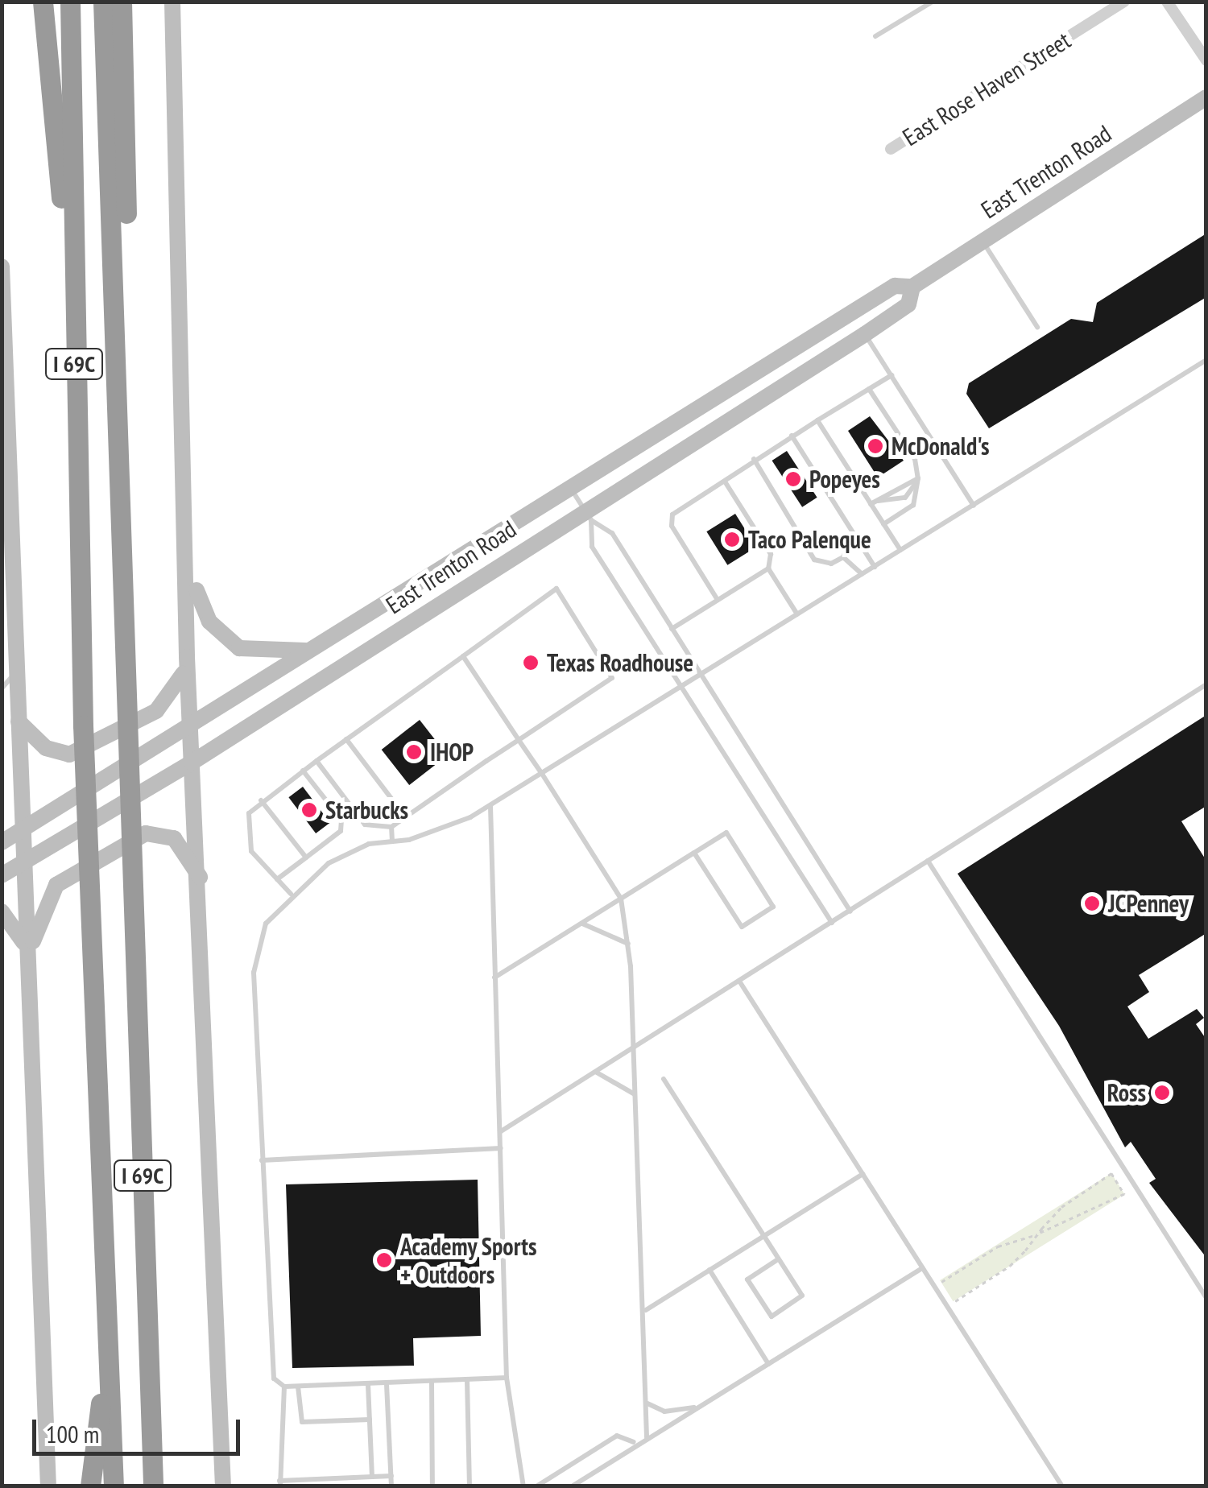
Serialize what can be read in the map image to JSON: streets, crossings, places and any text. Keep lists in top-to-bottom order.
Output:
{
  "streets": {
    "highway": ["I 69C"],
    "main road": ["East Trenton Road"],
    "street": ["East Rose Haven Street"]
  },
  "places": [
    "McDonald's",
    "Popeyes",
    "Taco Palenque",
    "Texas Roadhouse",
    "IHOP",
    "Starbucks",
    "JCPenney",
    "Ross",
    "Academy Sports + Outdoors"
  ],
  "scale_bar": "100 m"
}
